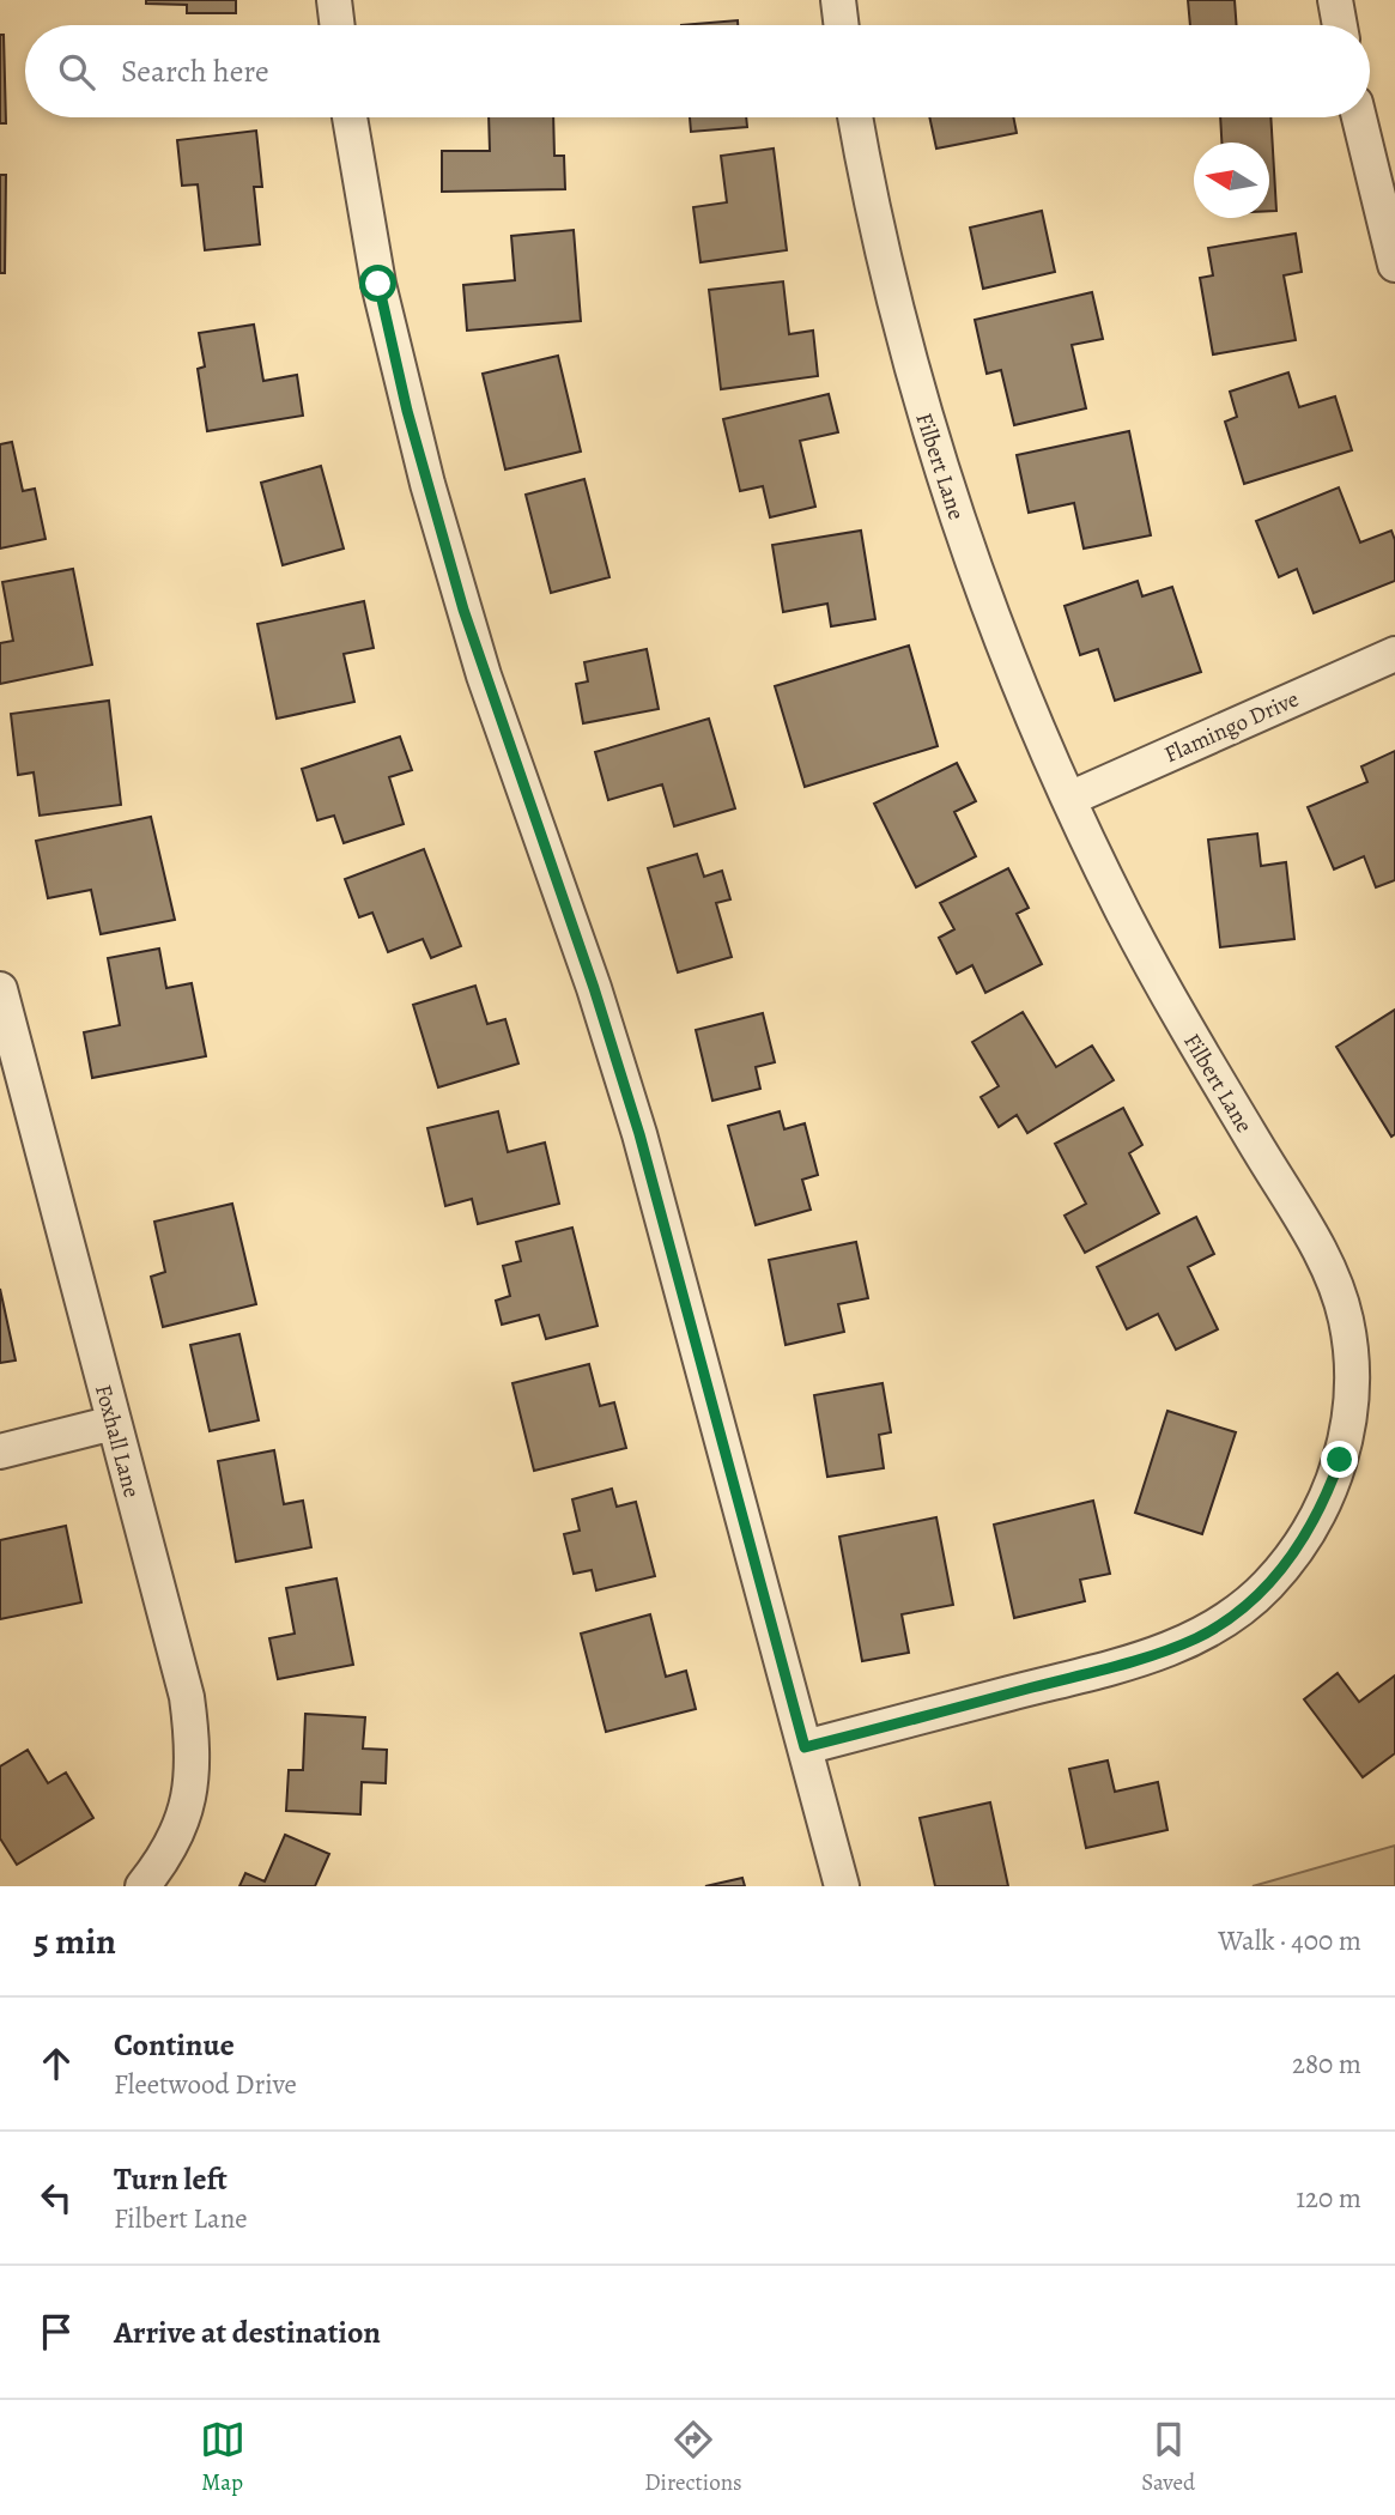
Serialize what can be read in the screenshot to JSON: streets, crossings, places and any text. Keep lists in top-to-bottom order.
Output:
{
  "streets": {
    "street": ["Filbert Lane", "Flamingo Drive", "Foxhall Lane"]
  },
  "crossings": [
    ["Filbert Lane", "Flamingo Drive"]
  ],
  "north": "left",
  "page": {
    "search": "Search here",
    "heading": ["5 min", "Walk · 400 m"],
    "list": [
      ["Continue", "Fleetwood Drive", "280 m"],
      ["Turn left", "Filbert Lane", "120 m"],
      "Arrive at destination"
    ],
    "nav": ["Map", "Directions", "Saved"]
  }
}
